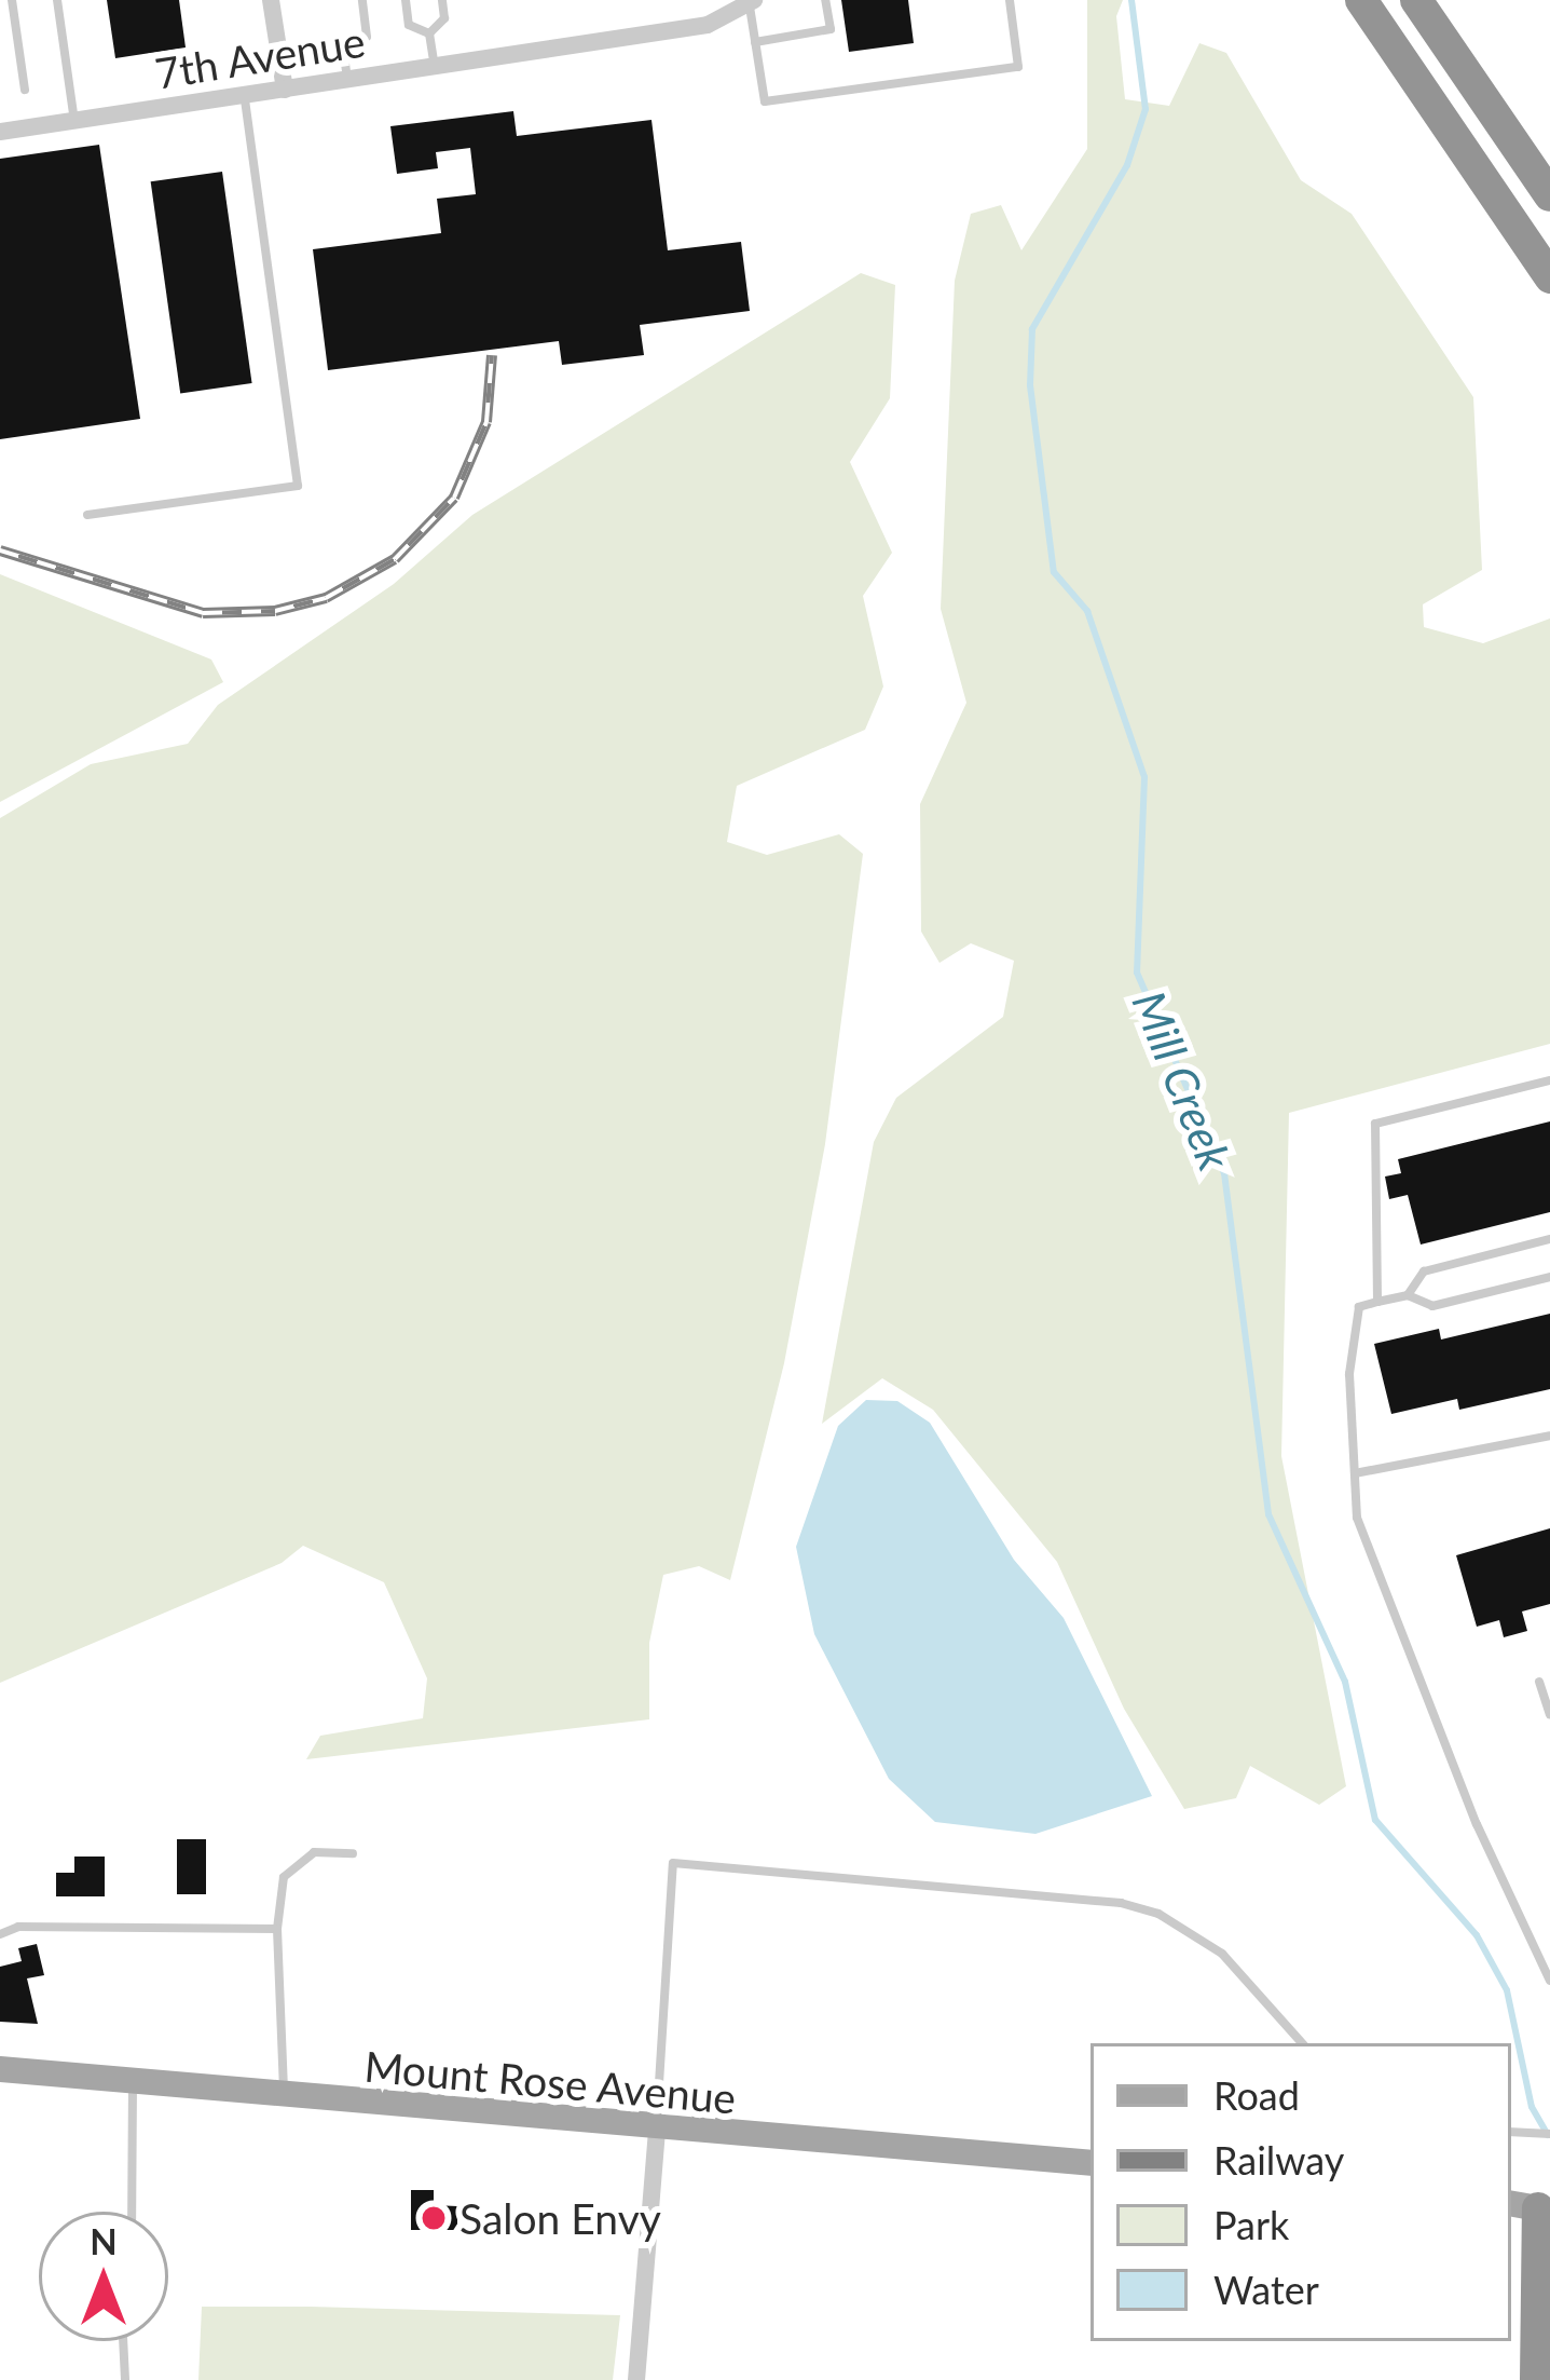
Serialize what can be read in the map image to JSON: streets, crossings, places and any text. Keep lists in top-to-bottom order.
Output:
{
  "streets": {
    "main road": ["Mount Rose Avenue"],
    "street": ["7th Avenue"]
  },
  "water": ["Mill Creek"],
  "places": ["Salon Envy"],
  "legend": [
    "Road",
    "Railway",
    "Park",
    "Water"
  ],
  "north": "top"
}
